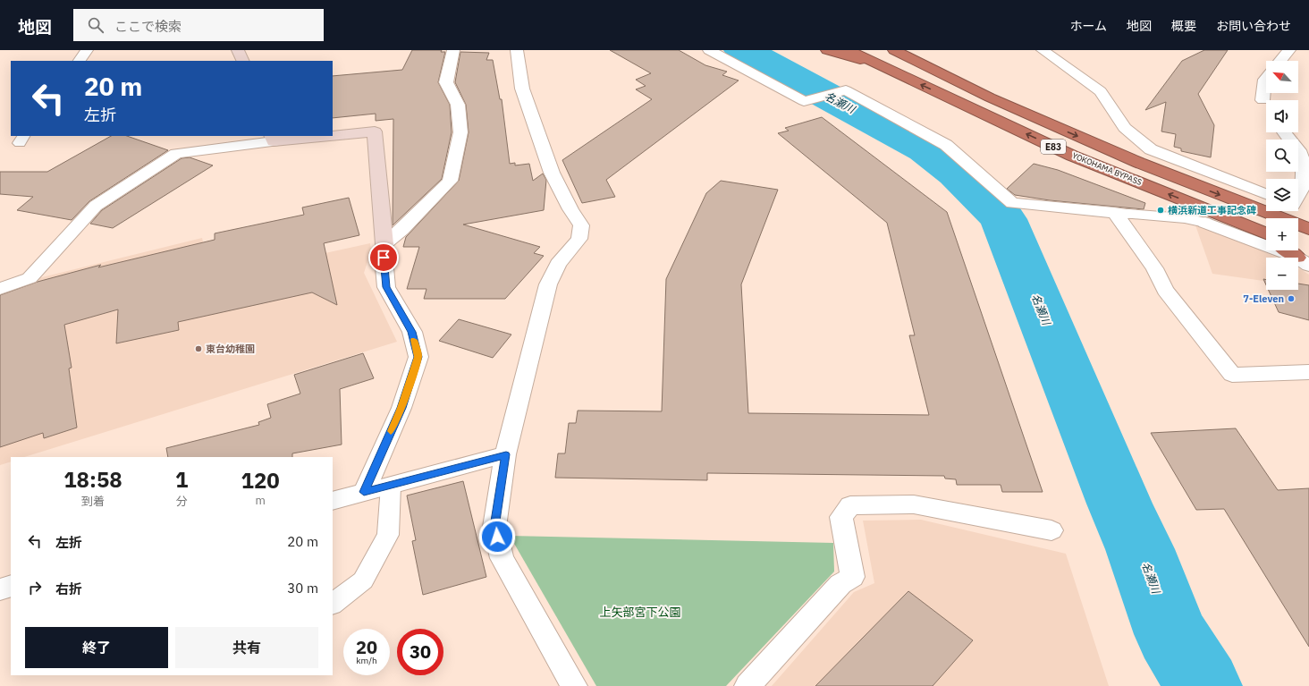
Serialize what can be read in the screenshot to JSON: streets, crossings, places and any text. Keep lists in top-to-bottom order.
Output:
{
  "streets": {
    "highway": ["E83", "YOKOHAMA BYPASS"]
  },
  "water": ["名瀬川"],
  "parks": ["上矢部宮下公園"],
  "places": ["横浜新道工事記念碑", "7-Eleven", "東台幼稚園"],
  "north": "top left",
  "page": {
    "header": "地図",
    "search": "ここで検索",
    "nav": [
      "ホーム",
      "地図",
      "概要",
      "お問い合わせ"
    ],
    "map_buttons": ["+", "−"],
    "turn": ["20 m", "左折"],
    "eta": [
      "18:58",
      "到着",
      "1",
      "分",
      "120",
      "m"
    ],
    "list": [
      {
        "name": "左折",
        "value": "20 m"
      },
      {
        "name": "右折",
        "value": "30 m"
      }
    ],
    "buttons": ["終了", "共有"],
    "speed": "20 km/h",
    "limit": "30"
  }
}
